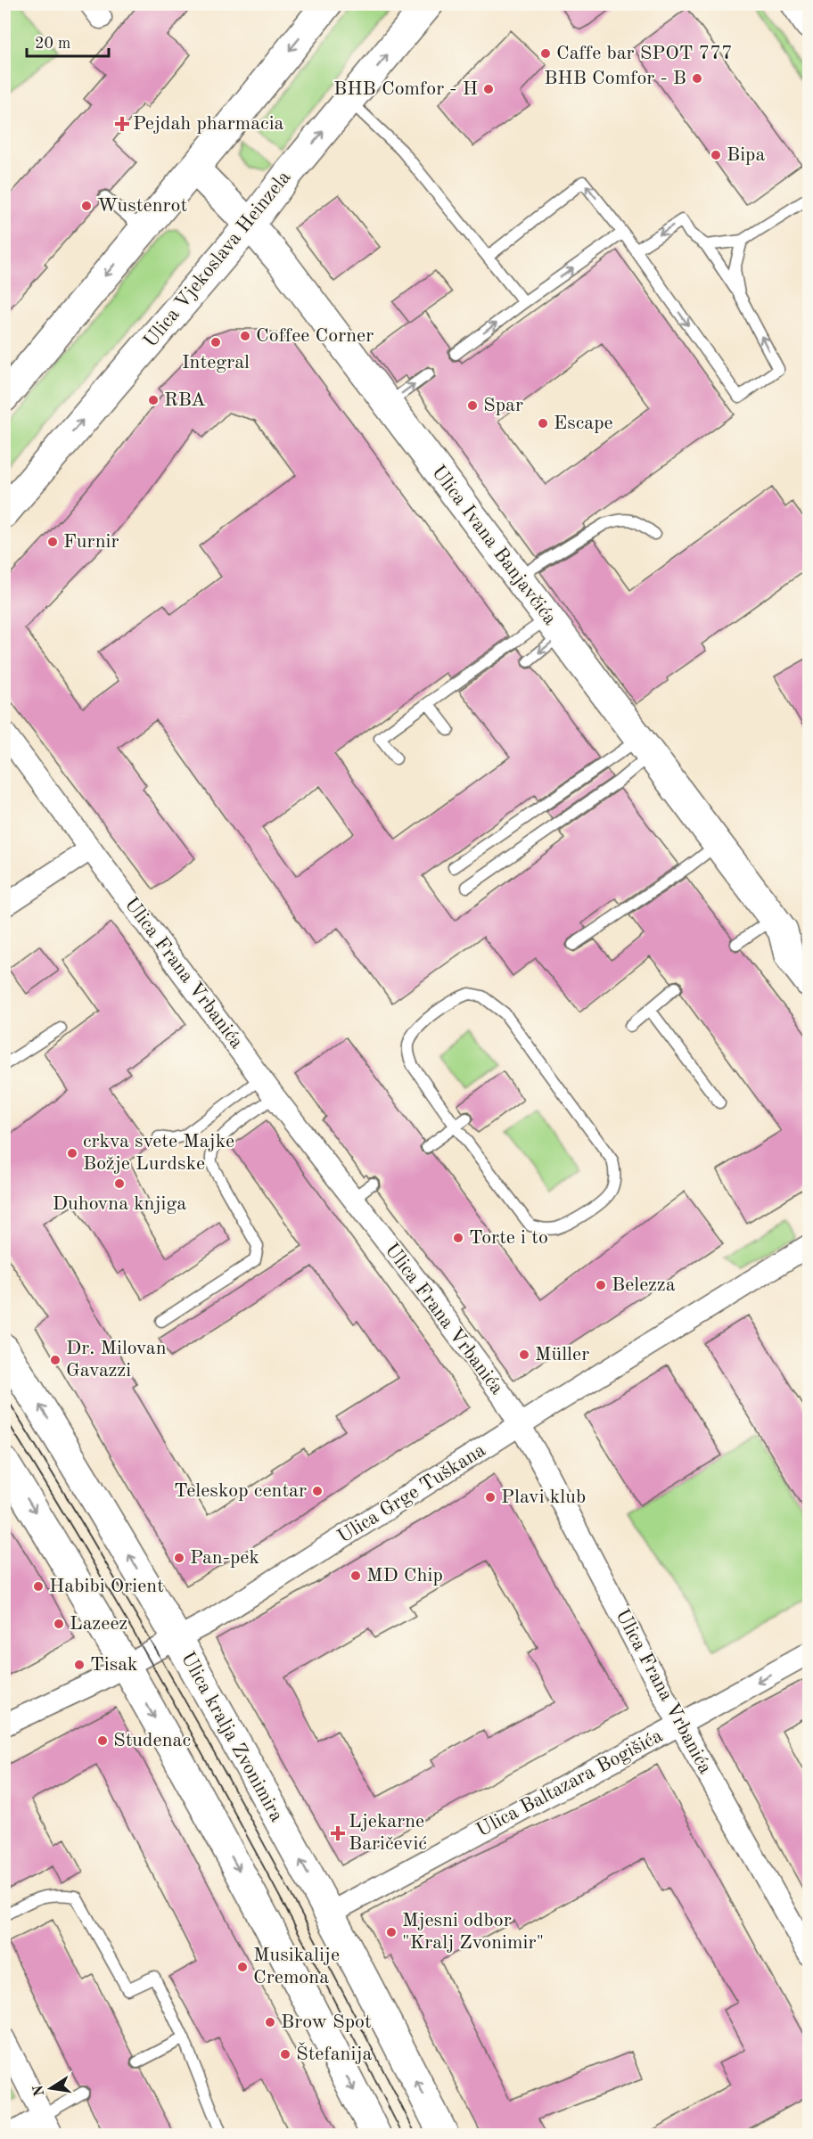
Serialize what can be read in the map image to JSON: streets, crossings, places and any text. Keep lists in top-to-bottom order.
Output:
{
  "streets": {
    "main road": ["Ulica Vjekoslava Heinzela", "Ulica Ivana Banjavčića", "Ulica kralja Zvonimira"],
    "street": ["Ulica Frana Vrbanića", "Ulica Grge Tuškana", "Ulica Baltazara Bogišića"]
  },
  "crossings": [
    ["Ulica Vjekoslava Heinzela", "Ulica Ivana Banjavčića"],
    ["Ulica Frana Vrbanića", "Ulica Grge Tuškana"],
    ["Ulica Frana Vrbanića", "Ulica Baltazara Bogišića"],
    ["Ulica Grge Tuškana", "Ulica kralja Zvonimira"],
    ["Ulica kralja Zvonimira", "Ulica Baltazara Bogišića"]
  ],
  "places": {
    "other": [
      "Caffe bar SPOT 777",
      "BHB Comfor - B",
      "BHB Comfor - H",
      "Bipa",
      "Wustenrot",
      "Coffee Corner",
      "Integral",
      "RBA",
      "Spar",
      "Escape",
      "Furnir",
      "crkva svete Majke Božje Lurdske",
      "Duhovna knjiga",
      "Torte i to",
      "Belezza",
      "Müller",
      "Dr. Milovan Gavazzi",
      "Teleskop centar",
      "Plavi klub",
      "Pan-pek",
      "MD Chip",
      "Habibi Orient",
      "Lazeez",
      "Tisak",
      "Studenac",
      "Mjesni odbor \"Kralj Zvonimir\"",
      "Musikalije Cremona",
      "Brow Spot",
      "Štefanija"
    ],
    "health": ["Pejdah pharmacia", "Ljekarne Baričević"]
  },
  "scale_bar": "20 m",
  "north": "left"
}
